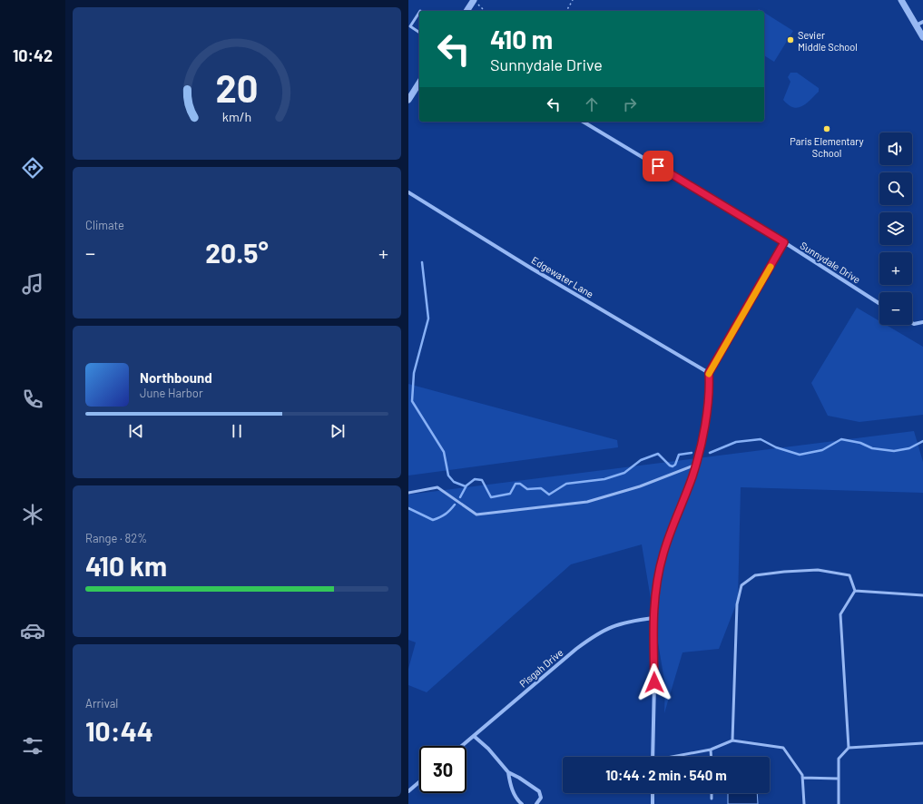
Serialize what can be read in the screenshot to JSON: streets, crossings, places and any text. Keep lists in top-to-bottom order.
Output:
{
  "streets": {
    "street": ["Sunnydale Drive", "Edgewater Lane", "Pisgah Drive"]
  },
  "places": ["Sevier Middle School", "Paris Elementary School"],
  "page": {
    "tabs": "10:42",
    "turn": ["410 m", "Sunnydale Drive"],
    "map_buttons": ["+", "−"],
    "tile": [
      "Climate",
      ["Range · 82%", "410 km"],
      ["Arrival", "10:44"]
    ],
    "heat": ["−", "20.5°", "+"],
    "song": ["Northbound", "June Harbor"],
    "limit": "30",
    "trip": "10:44 · 2 min · 540 m",
    "gauge": ["20", "km/h"]
  }
}
